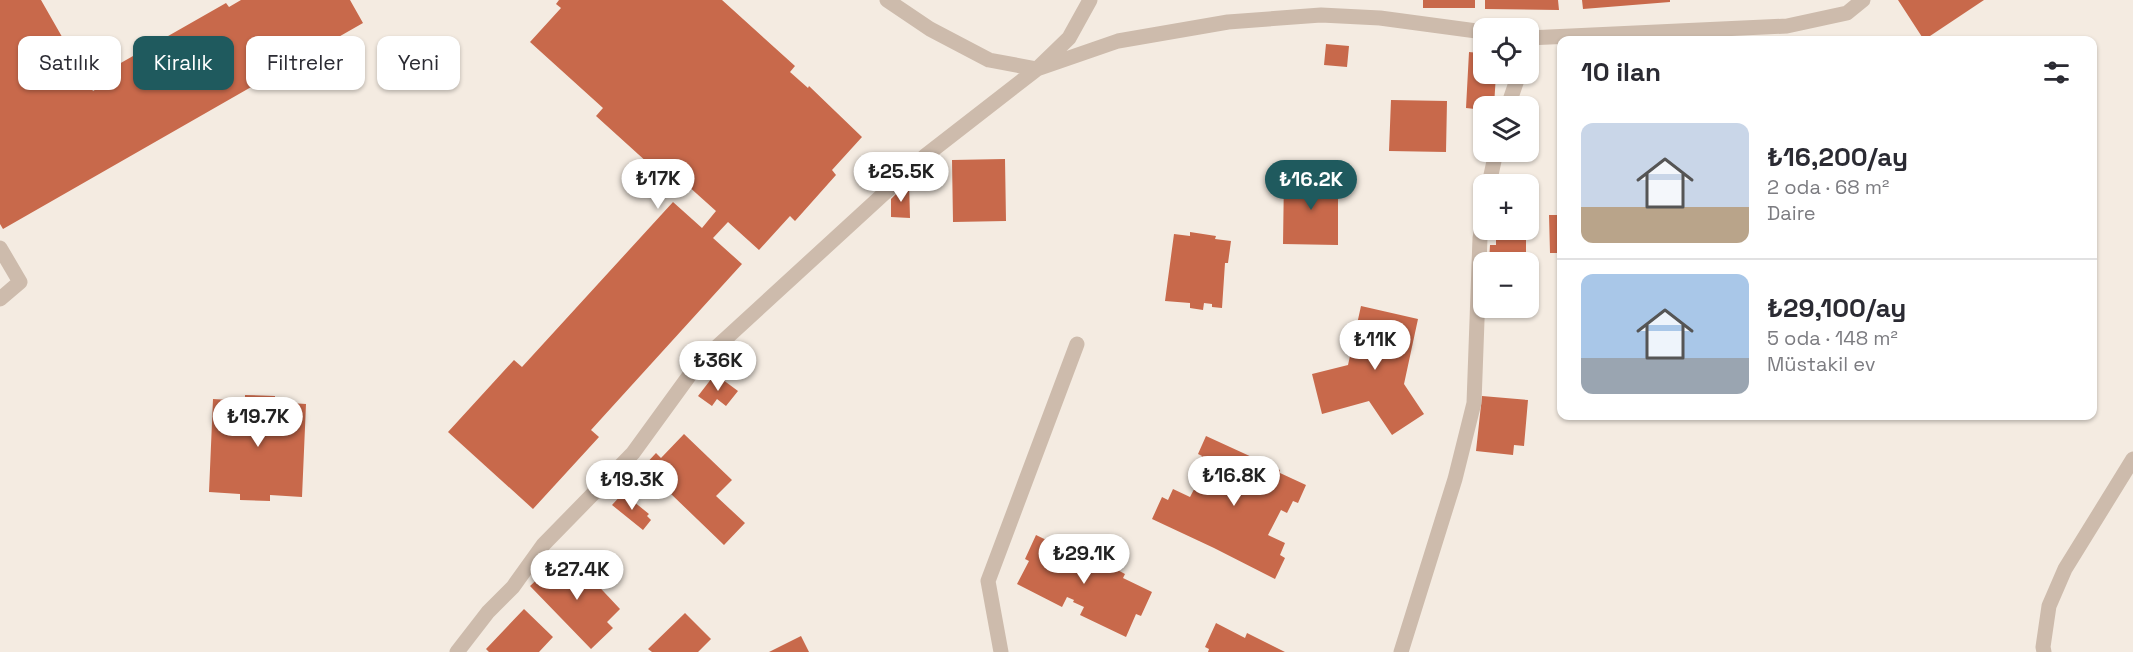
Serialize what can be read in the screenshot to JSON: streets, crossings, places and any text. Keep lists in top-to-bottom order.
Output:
{
  "page": {
    "map_buttons": ["+", "−"],
    "chip": [
      "Satılık",
      "Kiralık",
      "Filtreler",
      "Yeni"
    ],
    "heading": "10 ilan",
    "list": [
      {
        "name": "₺16,200/ay",
        "note": "2 oda · 68 m² · Daire"
      },
      {
        "name": "₺29,100/ay",
        "note": "5 oda · 148 m² · Müstakil ev"
      }
    ],
    "price": [
      "₺25.5K",
      "₺17K",
      "₺16.2K",
      "₺11K",
      "₺36K",
      "₺19.7K",
      "₺16.8K",
      "₺19.3K",
      "₺29.1K",
      "₺27.4K"
    ]
  }
}
